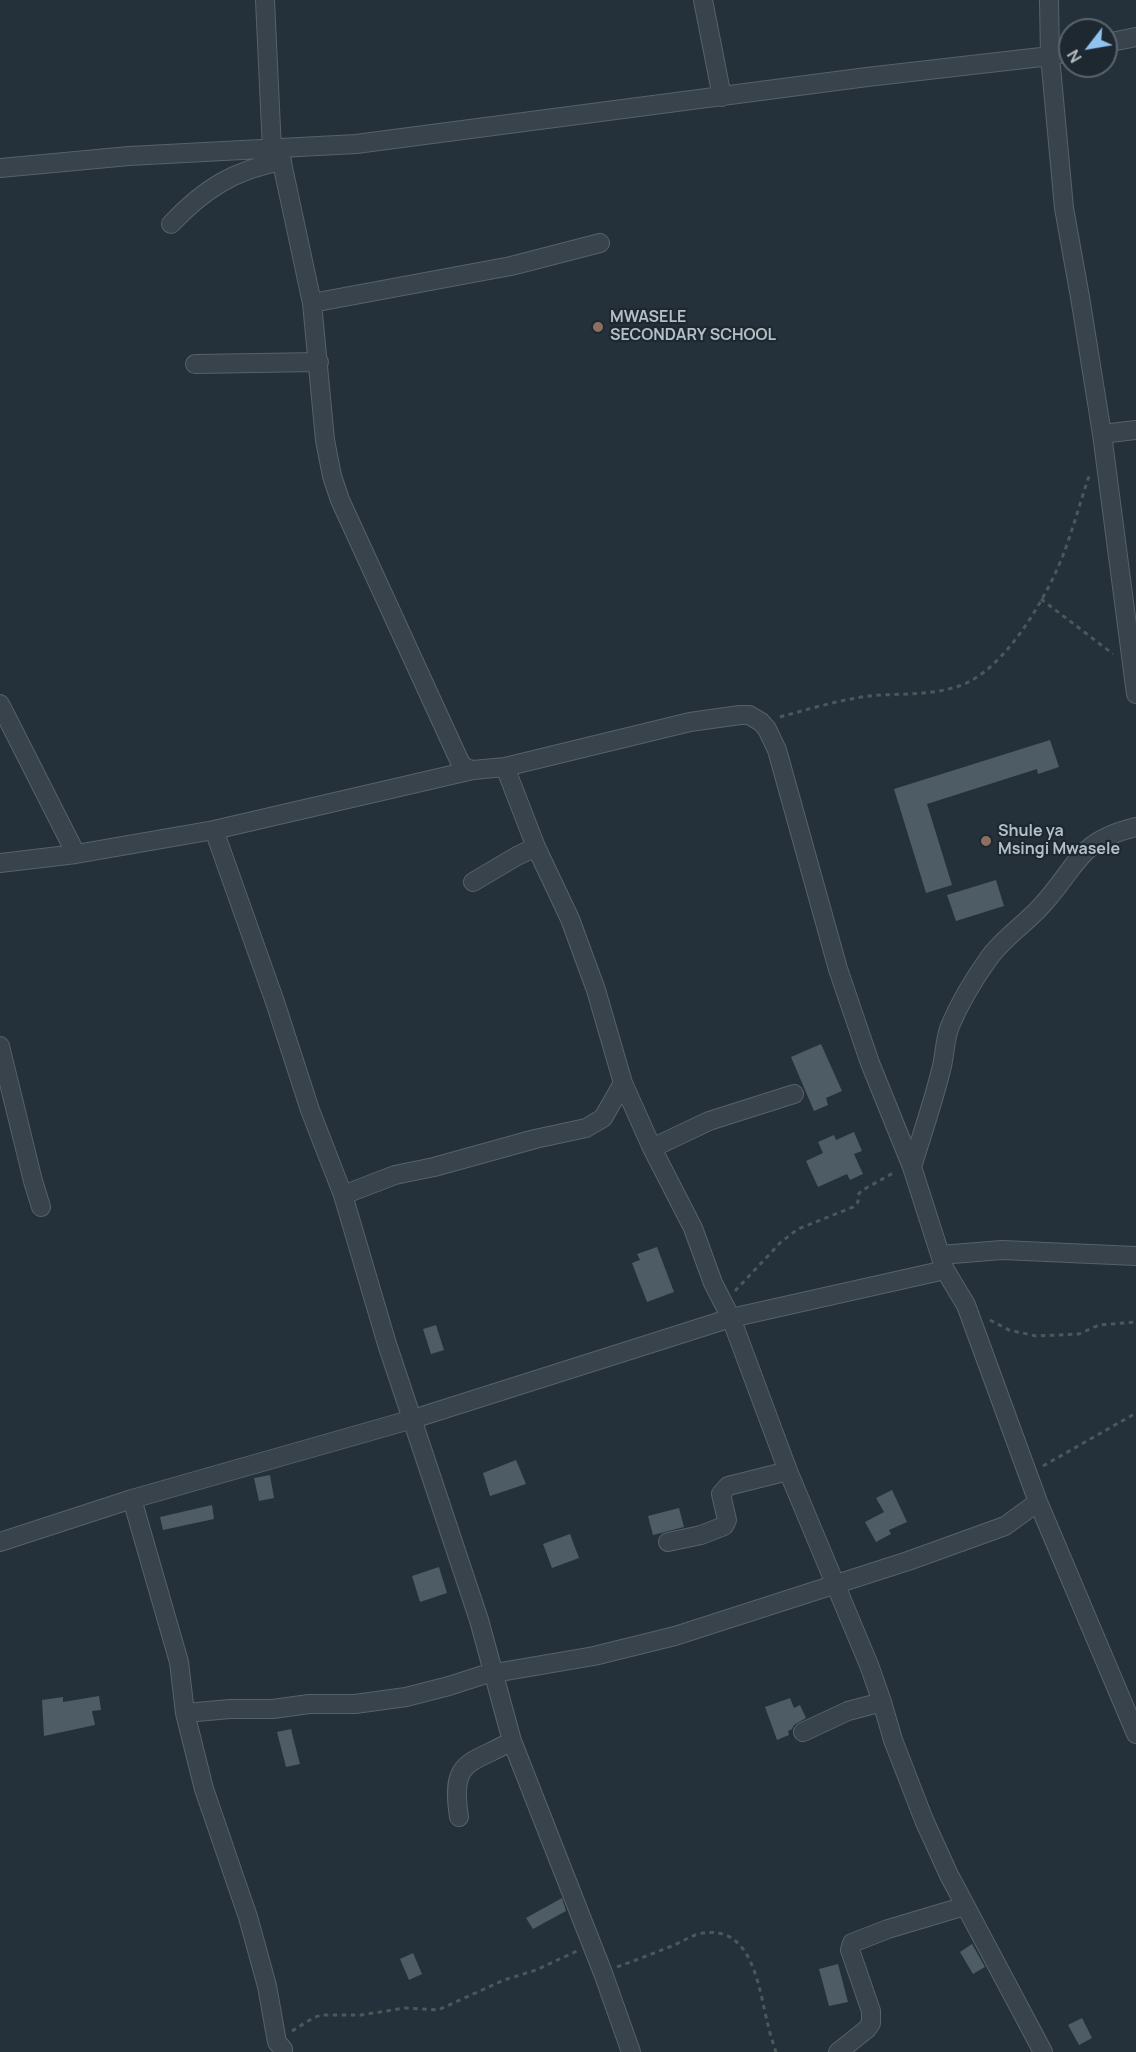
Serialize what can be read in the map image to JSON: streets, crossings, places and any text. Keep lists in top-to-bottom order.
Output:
{
  "places": ["MWASELE SECONDARY SCHOOL", "Shule ya Msingi Mwasele"],
  "north": "bottom left"
}
